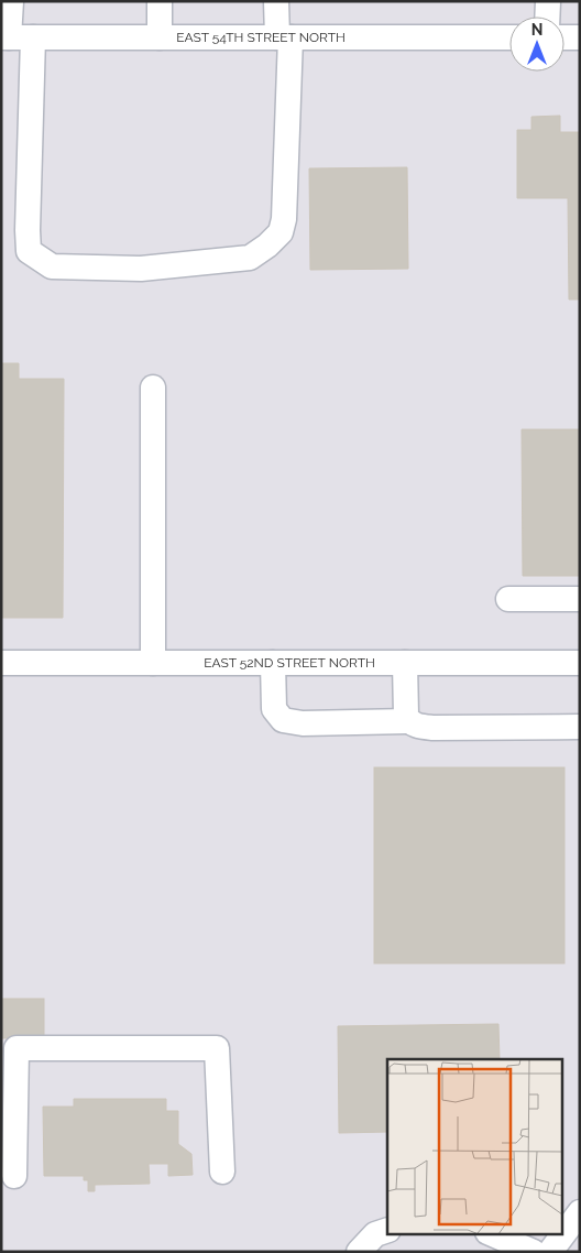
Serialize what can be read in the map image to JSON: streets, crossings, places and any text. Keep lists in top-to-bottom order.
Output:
{
  "streets": {
    "street": ["EAST 54TH STREET NORTH", "EAST 52ND STREET NORTH"]
  },
  "north": "top"
}
